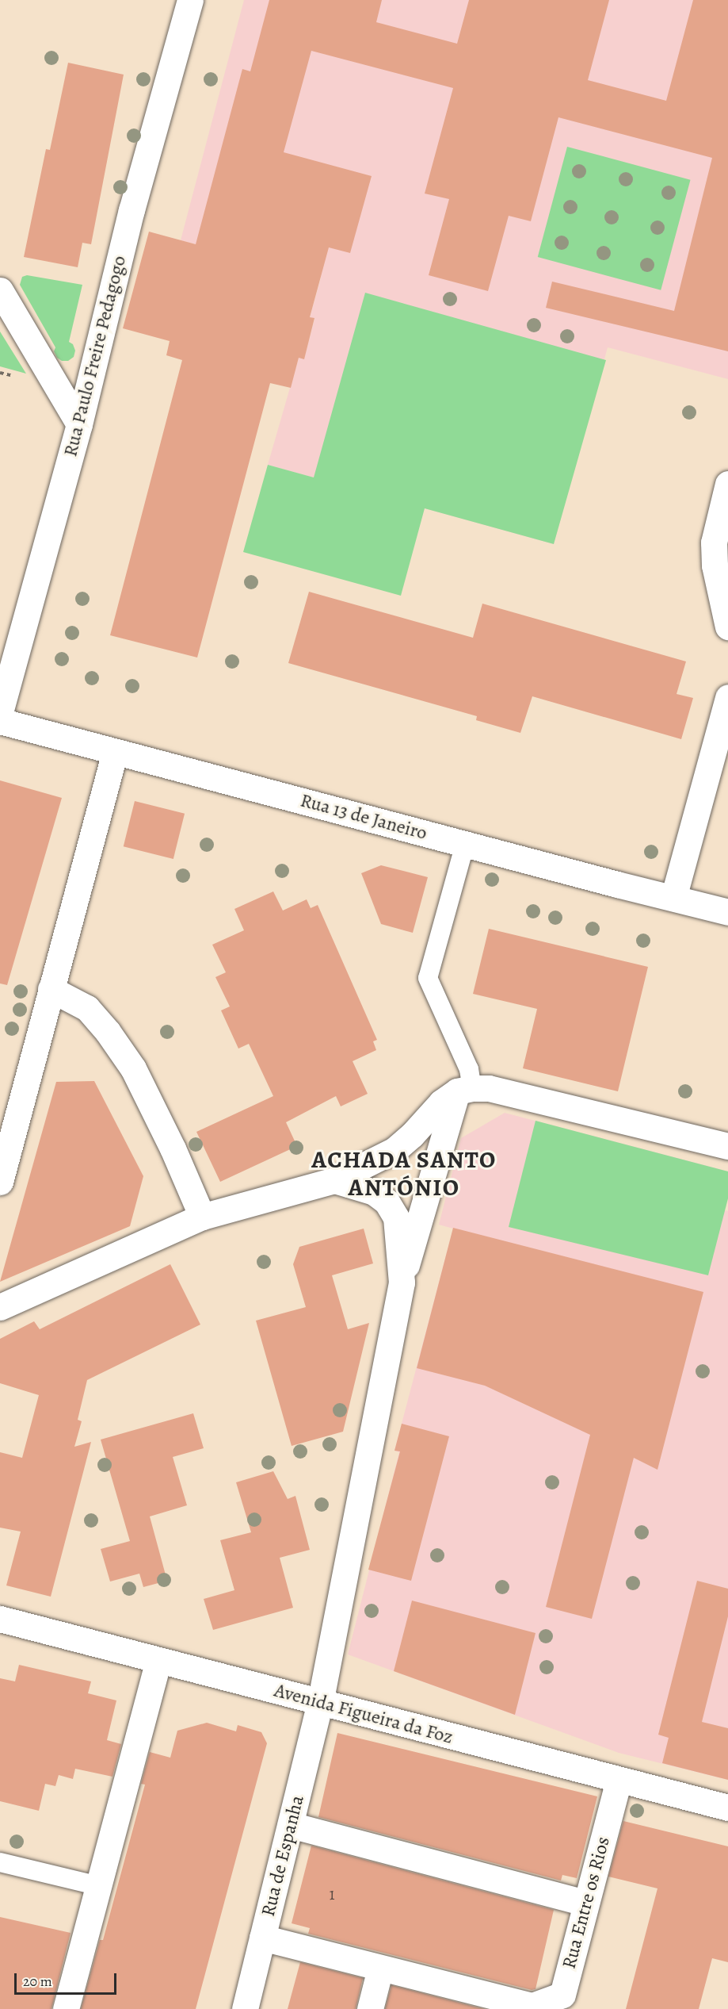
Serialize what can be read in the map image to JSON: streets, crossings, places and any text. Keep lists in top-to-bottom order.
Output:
{
  "streets": {
    "street": [
      "Rua Paulo Freire Pedagogo",
      "Rua 13 de Janeiro",
      "Avenida Figueira da Foz",
      "Rua de Espanha",
      "Rua Entre os Rios"
    ]
  },
  "crossings": [
    ["Avenida Figueira da Foz", "Rua de Espanha"],
    ["Avenida Figueira da Foz", "Rua Entre os Rios"],
    ["Rua de Espanha", "Rua Entre os Rios"]
  ],
  "districts": ["ACHADA SANTO ANTÓNIO"],
  "house_numbers": ["1"],
  "scale_bar": "20 m"
}
